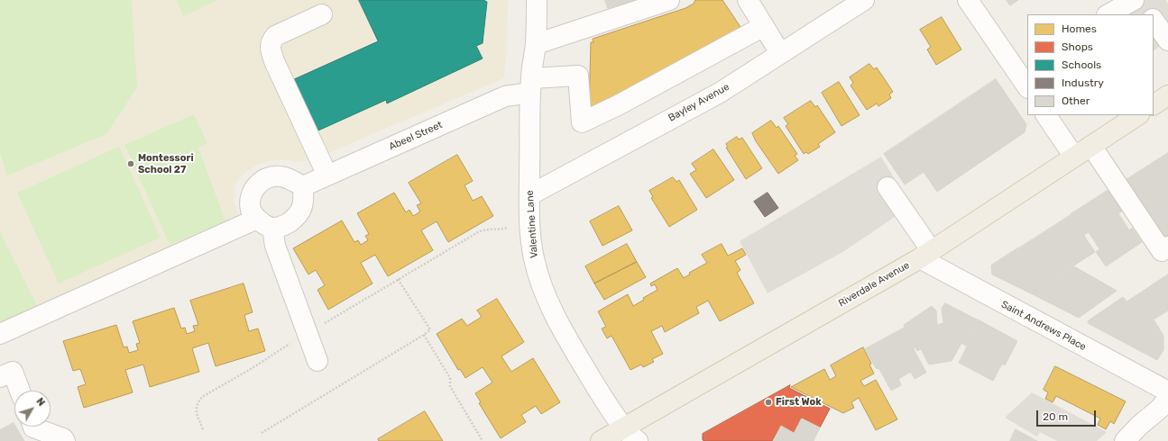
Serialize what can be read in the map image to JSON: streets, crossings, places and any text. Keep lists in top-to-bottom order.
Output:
{
  "streets": {
    "main road": ["Riverdale Avenue"],
    "street": [
      "Bayley Avenue",
      "Abeel Street",
      "Valentine Lane",
      "Saint Andrews Place"
    ]
  },
  "crossings": [
    ["Bayley Avenue", "Valentine Lane"],
    ["Abeel Street", "Valentine Lane"],
    ["Valentine Lane", "Riverdale Avenue"],
    ["Riverdale Avenue", "Saint Andrews Place"]
  ],
  "places": ["Montessori School 27", "First Wok"],
  "legend": [
    "Homes",
    "Shops",
    "Schools",
    "Industry",
    "Other"
  ],
  "scale_bar": "20 m",
  "north": "top right"
}
